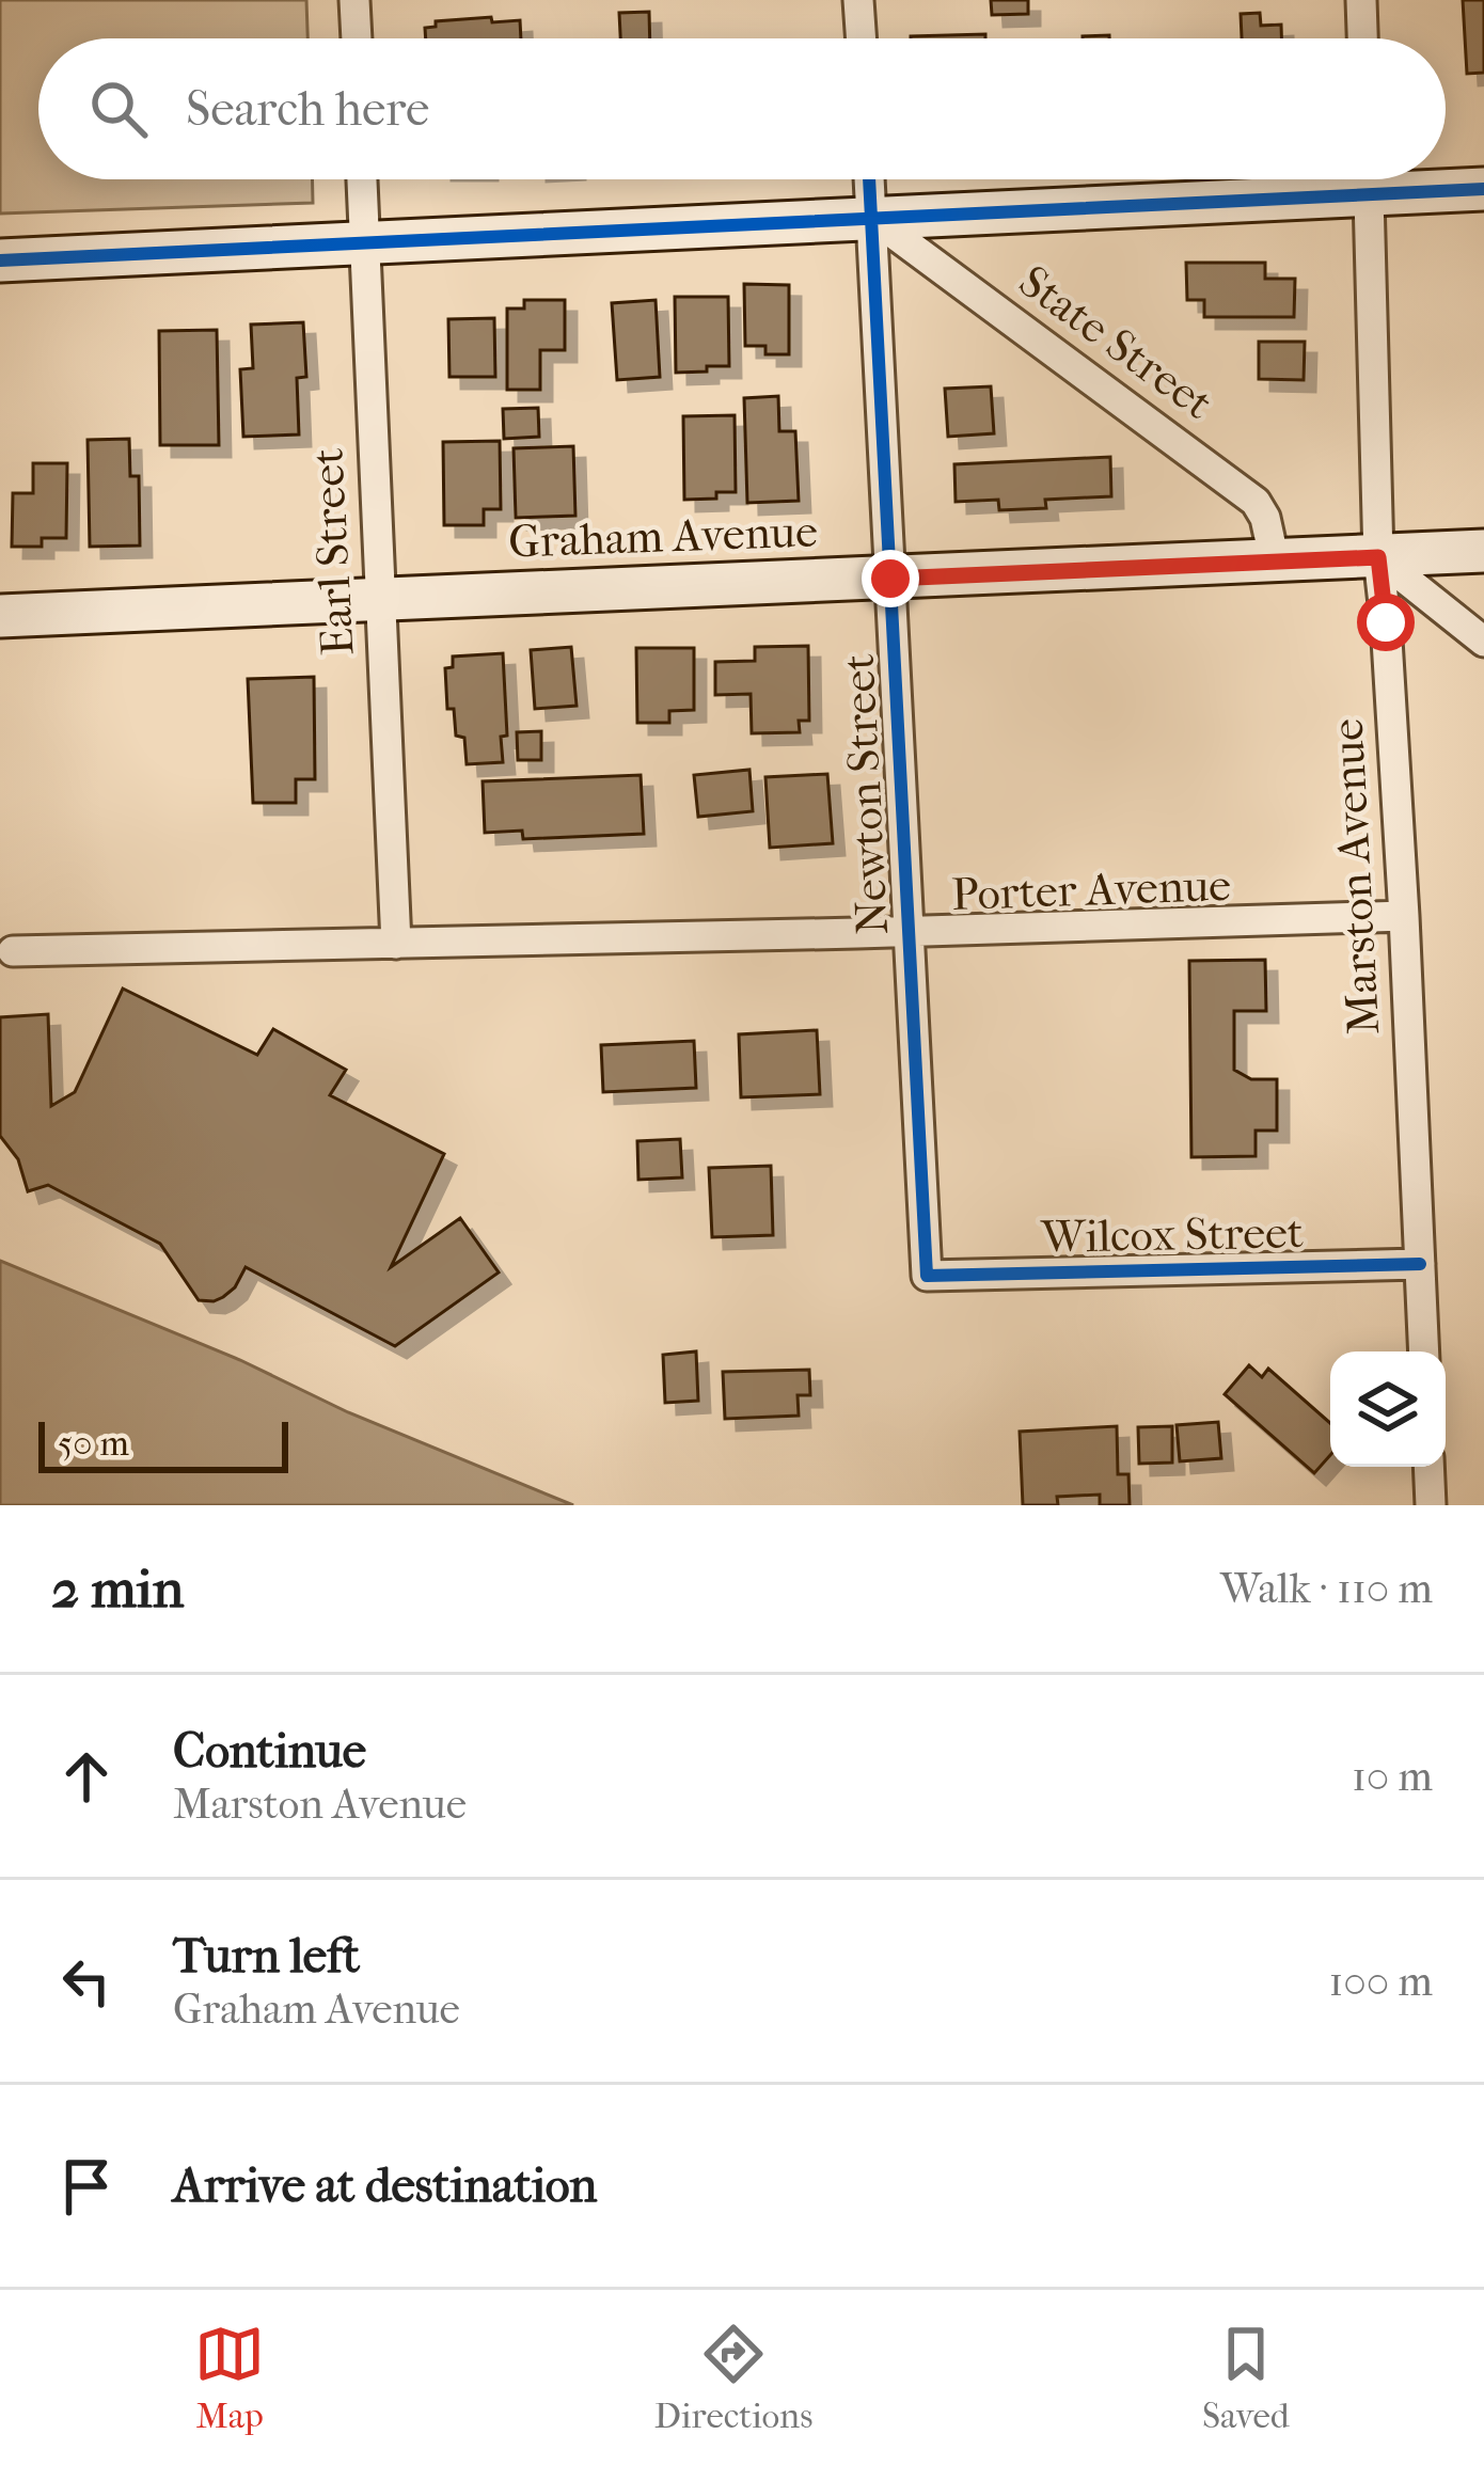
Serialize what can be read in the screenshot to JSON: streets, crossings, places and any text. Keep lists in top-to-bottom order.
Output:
{
  "streets": {
    "street": [
      "State Street",
      "Graham Avenue",
      "Earl Street",
      "Newton Street",
      "Marston Avenue",
      "Porter Avenue",
      "Wilcox Street"
    ]
  },
  "crossings": [
    ["State Street", "Graham Avenue"],
    ["State Street", "Newton Street"],
    ["Graham Avenue", "Earl Street"],
    ["Graham Avenue", "Newton Street"],
    ["Graham Avenue", "Marston Avenue"],
    ["Earl Street", "Porter Avenue"],
    ["Newton Street", "Porter Avenue"],
    ["Newton Street", "Wilcox Street"],
    ["Marston Avenue", "Porter Avenue"],
    ["Marston Avenue", "Wilcox Street"]
  ],
  "scale_bar": "50 m",
  "page": {
    "search": "Search here",
    "scale": "50 m",
    "heading": ["2 min", "Walk · 110 m"],
    "list": [
      ["Continue", "Marston Avenue", "10 m"],
      ["Turn left", "Graham Avenue", "100 m"],
      "Arrive at destination"
    ],
    "nav": ["Map", "Directions", "Saved"]
  }
}
